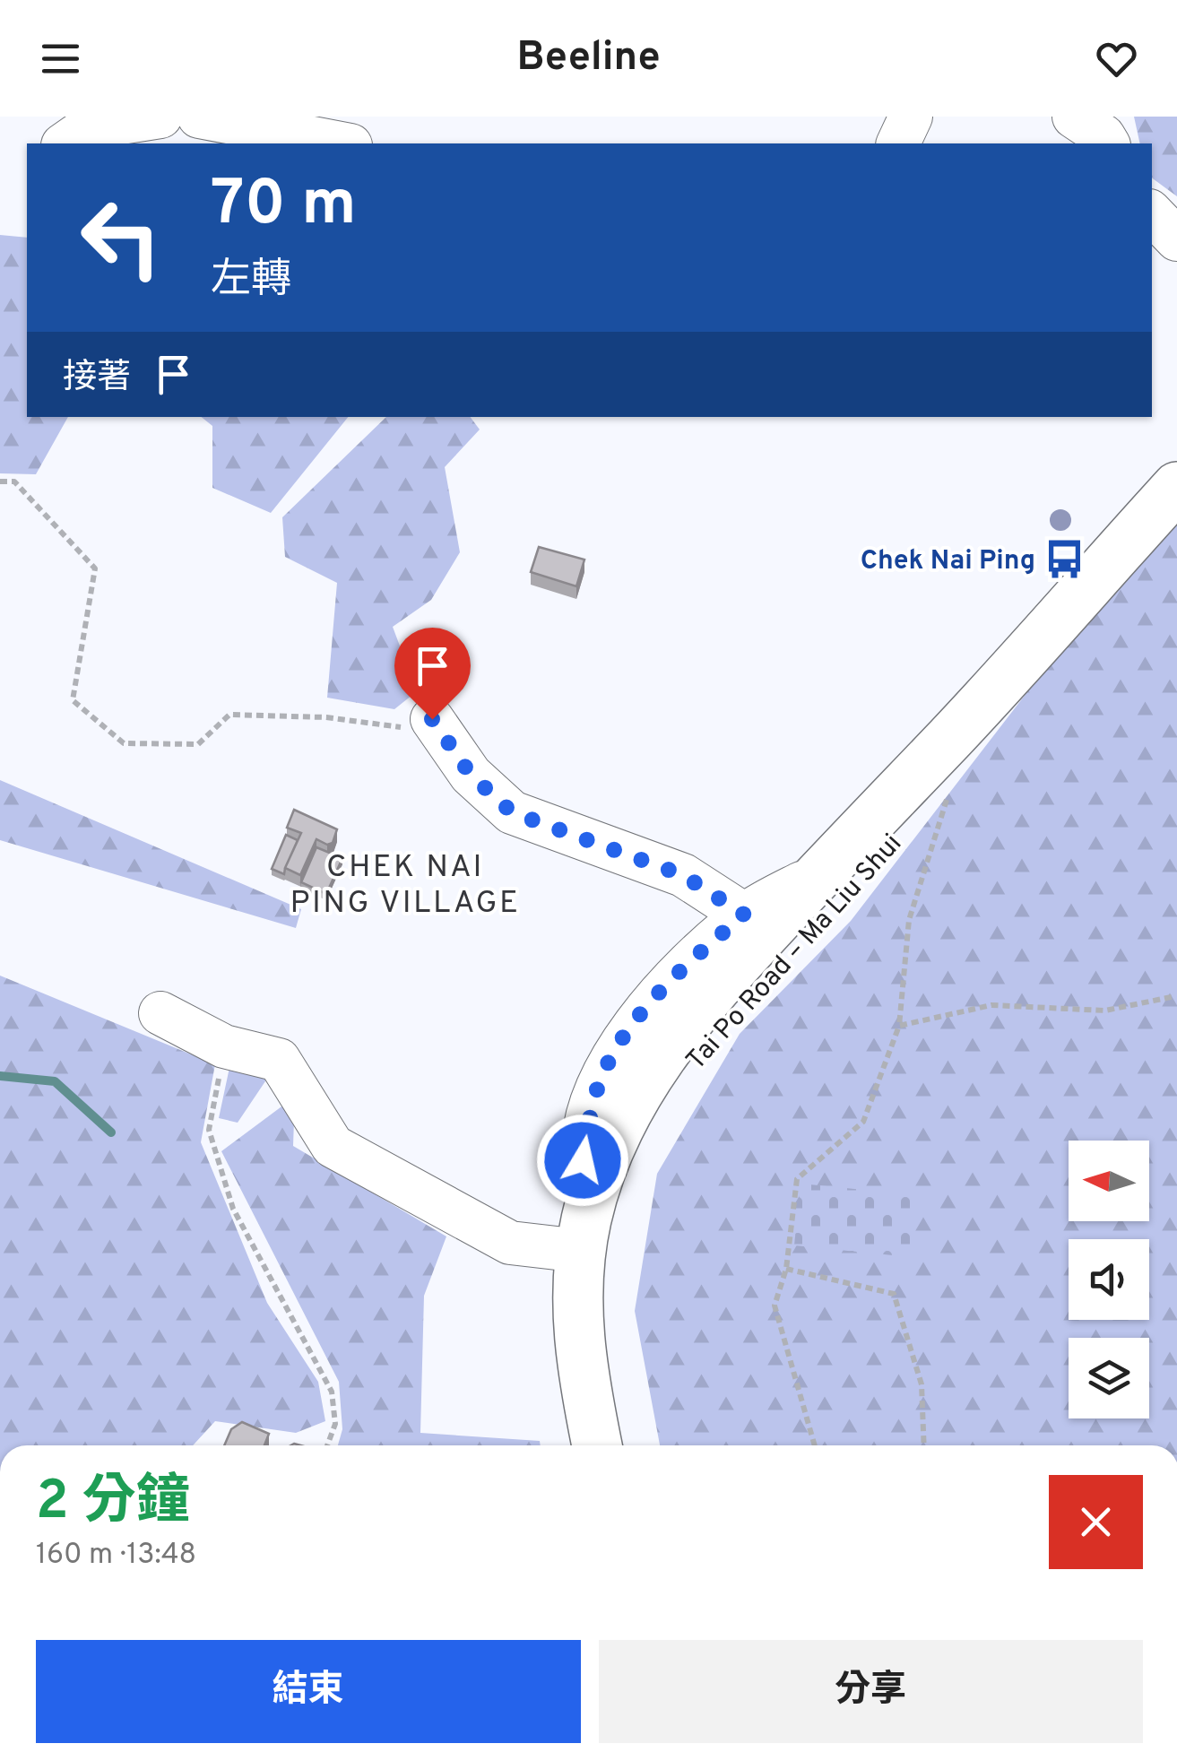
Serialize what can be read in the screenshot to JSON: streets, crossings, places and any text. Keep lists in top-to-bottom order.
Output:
{
  "streets": {
    "main road": ["Tai Po Road – Ma Liu Shui"]
  },
  "districts": ["CHEK NAI PING VILLAGE"],
  "places": {
    "bus stop": ["Chek Nai Ping"]
  },
  "north": "left",
  "page": {
    "header": "Beeline",
    "turn": ["70 m", "左轉"],
    "then": "接著",
    "heading": ["2 分鐘", "160 m · 13:48"],
    "buttons": ["結束", "分享"]
  }
}
